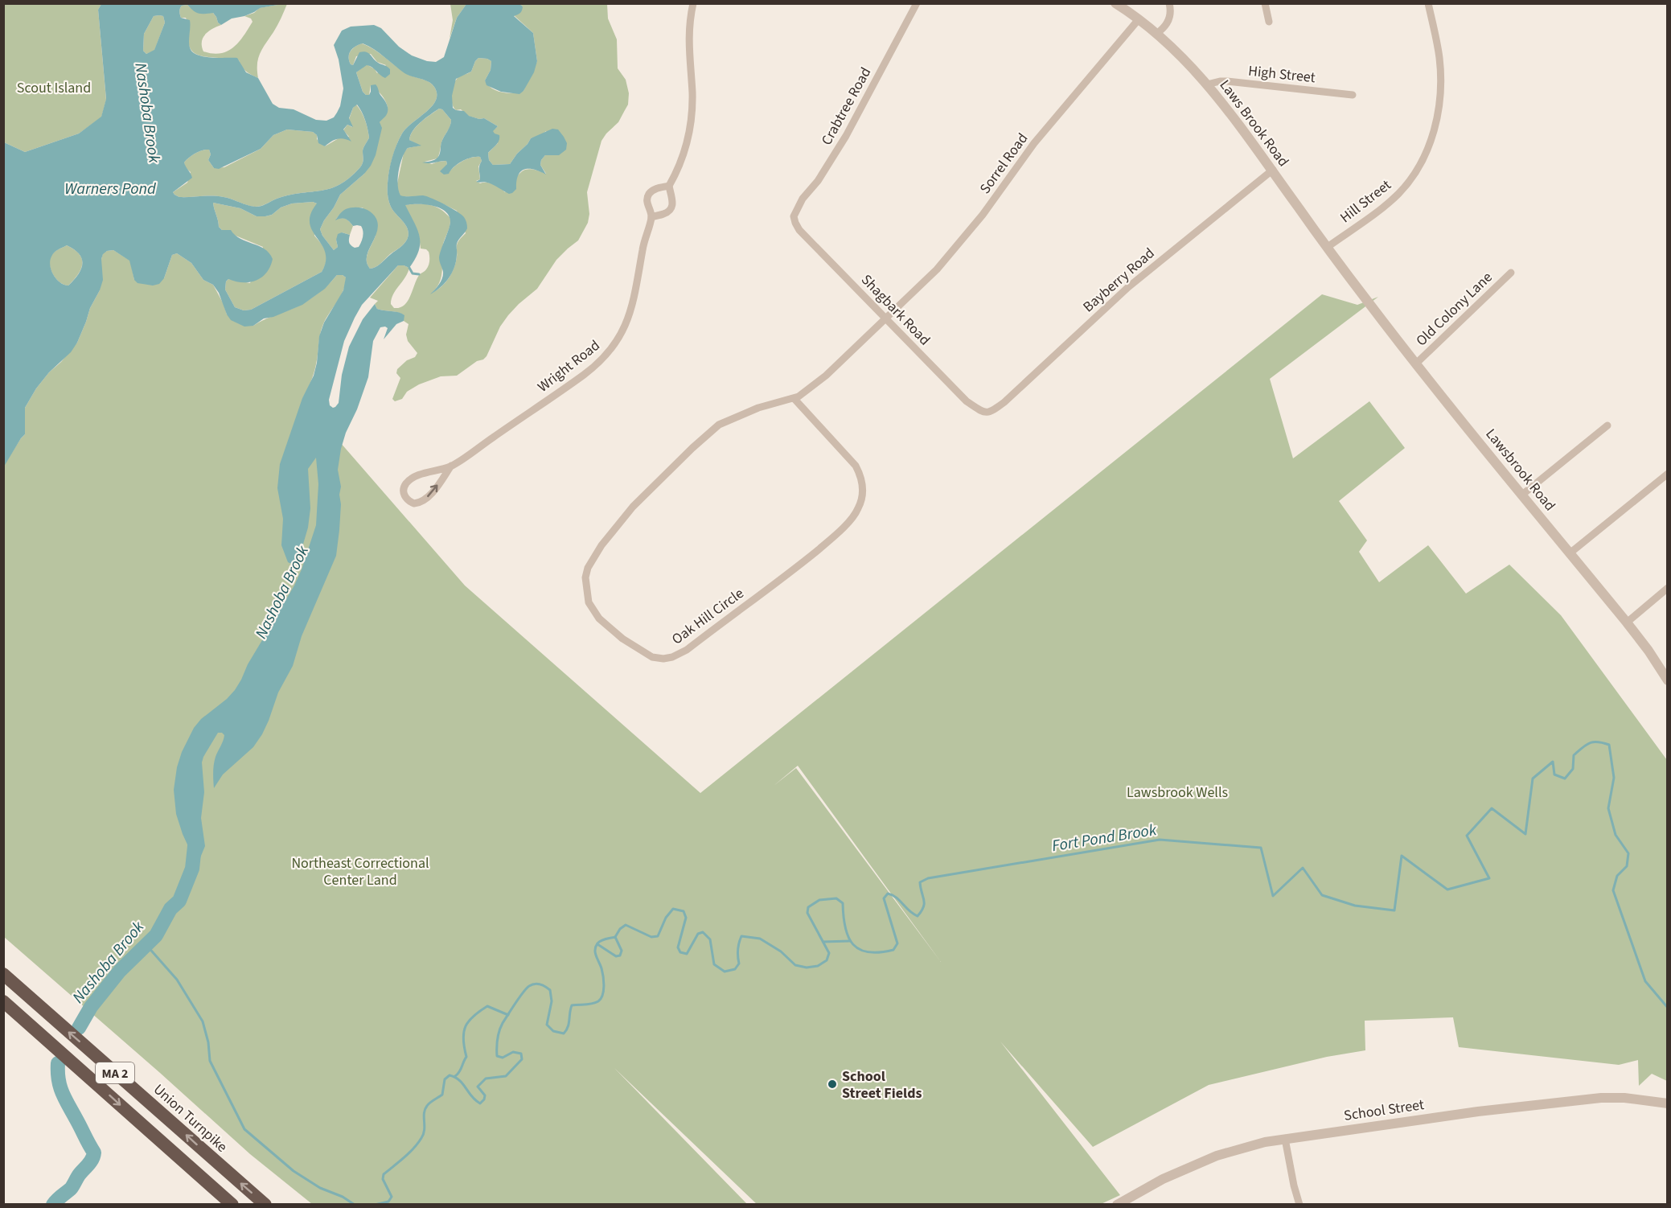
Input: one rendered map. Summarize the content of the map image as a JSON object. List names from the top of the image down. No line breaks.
{"streets":{"highway":["MA 2","Union Turnpike"],"street":["High Street","Crabtree Road","Laws Brook Road","Sorrel Road","Hill Street","Bayberry Road","Old Colony Lane","Shagbark Road","Wright Road","Lawsbrook Road","Oak Hill Circle","School Street"]},"crossings":[["High Street","Laws Brook Road"],["Crabtree Road","Shagbark Road"],["Laws Brook Road","Sorrel Road"],["Laws Brook Road","Hill Street"],["Laws Brook Road","Bayberry Road"],["Laws Brook Road","Lawsbrook Road"],["Sorrel Road","Shagbark Road"],["Sorrel Road","Oak Hill Circle"],["Bayberry Road","Shagbark Road"],["Old Colony Lane","Lawsbrook Road"],["Shagbark Road","Oak Hill Circle"]],"water":["Nashoba Brook","Warners Pond","Fort Pond Brook"],"parks":["Scout Island","Lawsbrook Wells","Northeast Correctional Center Land"],"places":["School Street Fields"]}
